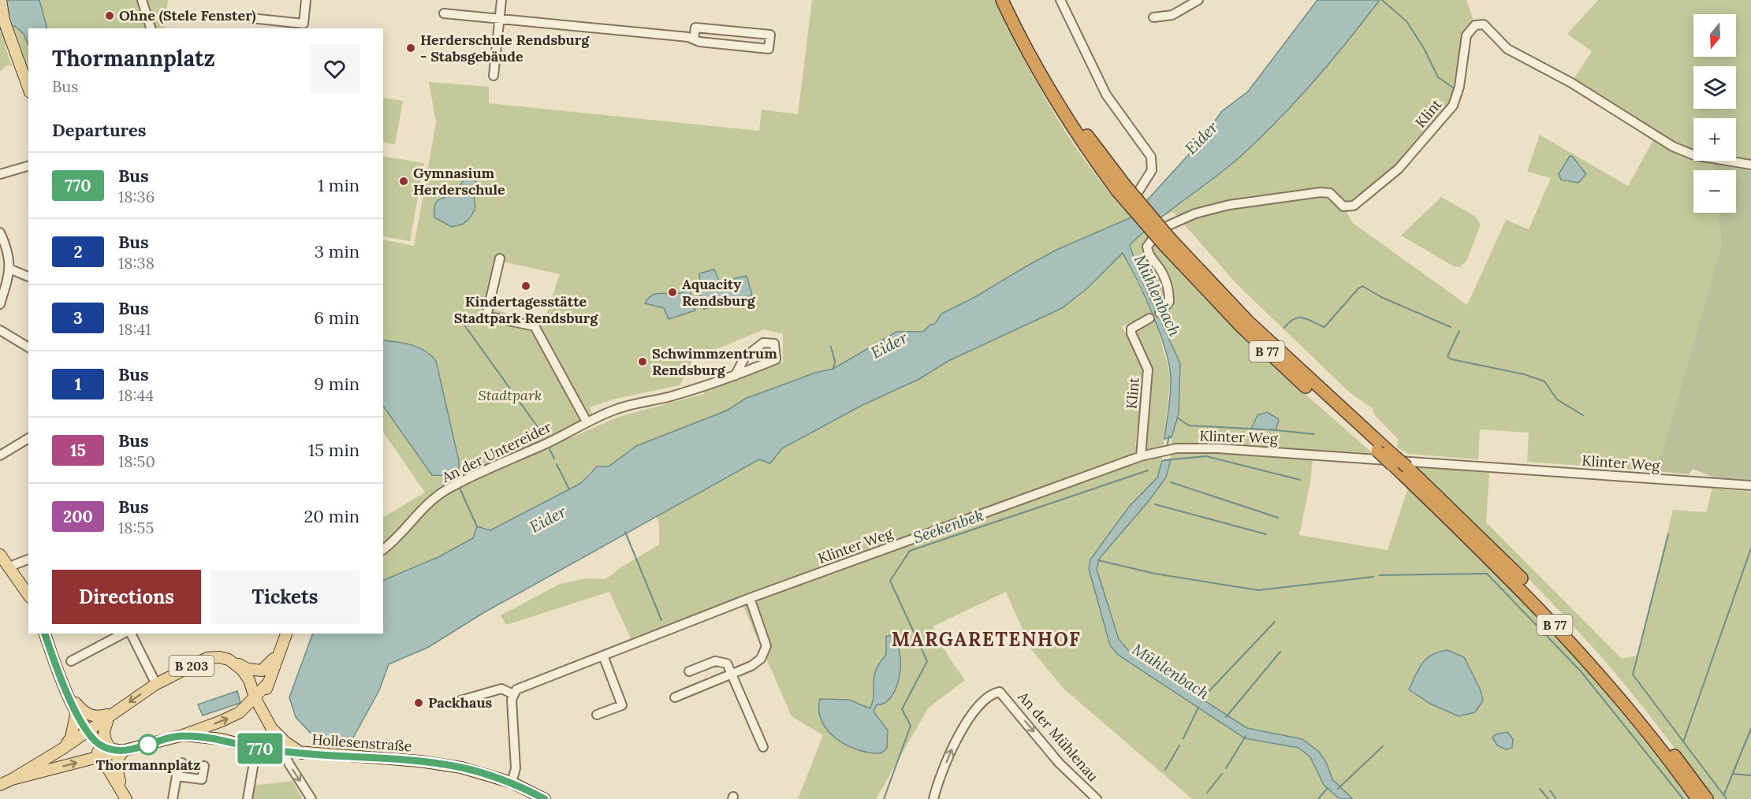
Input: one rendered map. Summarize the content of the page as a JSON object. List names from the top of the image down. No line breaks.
{"streets":{"highway":["B 77"],"main road":["B 203","Hollesenstraße"],"street":["Klint","Klinter Weg","An der Untereider","An der Mühlenau"]},"crossings":[["Klint","Klinter Weg"],["B 203","Hollesenstraße"]],"districts":["MARGARETENHOF"],"water":["Eider","Mühlenbach","Seekenbek"],"parks":["Stadtpark"],"places":["Ohne (Stele Fenster)","Herderschule Rendsburg - Stabsgebäude","Gymnasium Herderschule","Kindertagesstätte Stadtpark Rendsburg","Aquacity Rendsburg","Schwimmzentrum Rendsburg","Packhaus","Thormannplatz"],"lines":["bus line 770"],"north":"bottom","page":{"on_map":"770","map_buttons":["+","−"],"heading":[["Thormannplatz","Bus"],"Departures"],"list":[{"mark":"770","name":"Bus","note":"18:36","value":"1 min"},{"mark":"2","name":"Bus","note":"18:38","value":"3 min"},{"mark":"3","name":"Bus","note":"18:41","value":"6 min"},{"mark":"1","name":"Bus","note":"18:44","value":"9 min"},{"mark":"15","name":"Bus","note":"18:50","value":"15 min"},{"mark":"200","name":"Bus","note":"18:55","value":"20 min"}],"buttons":["Directions","Tickets"]}}
